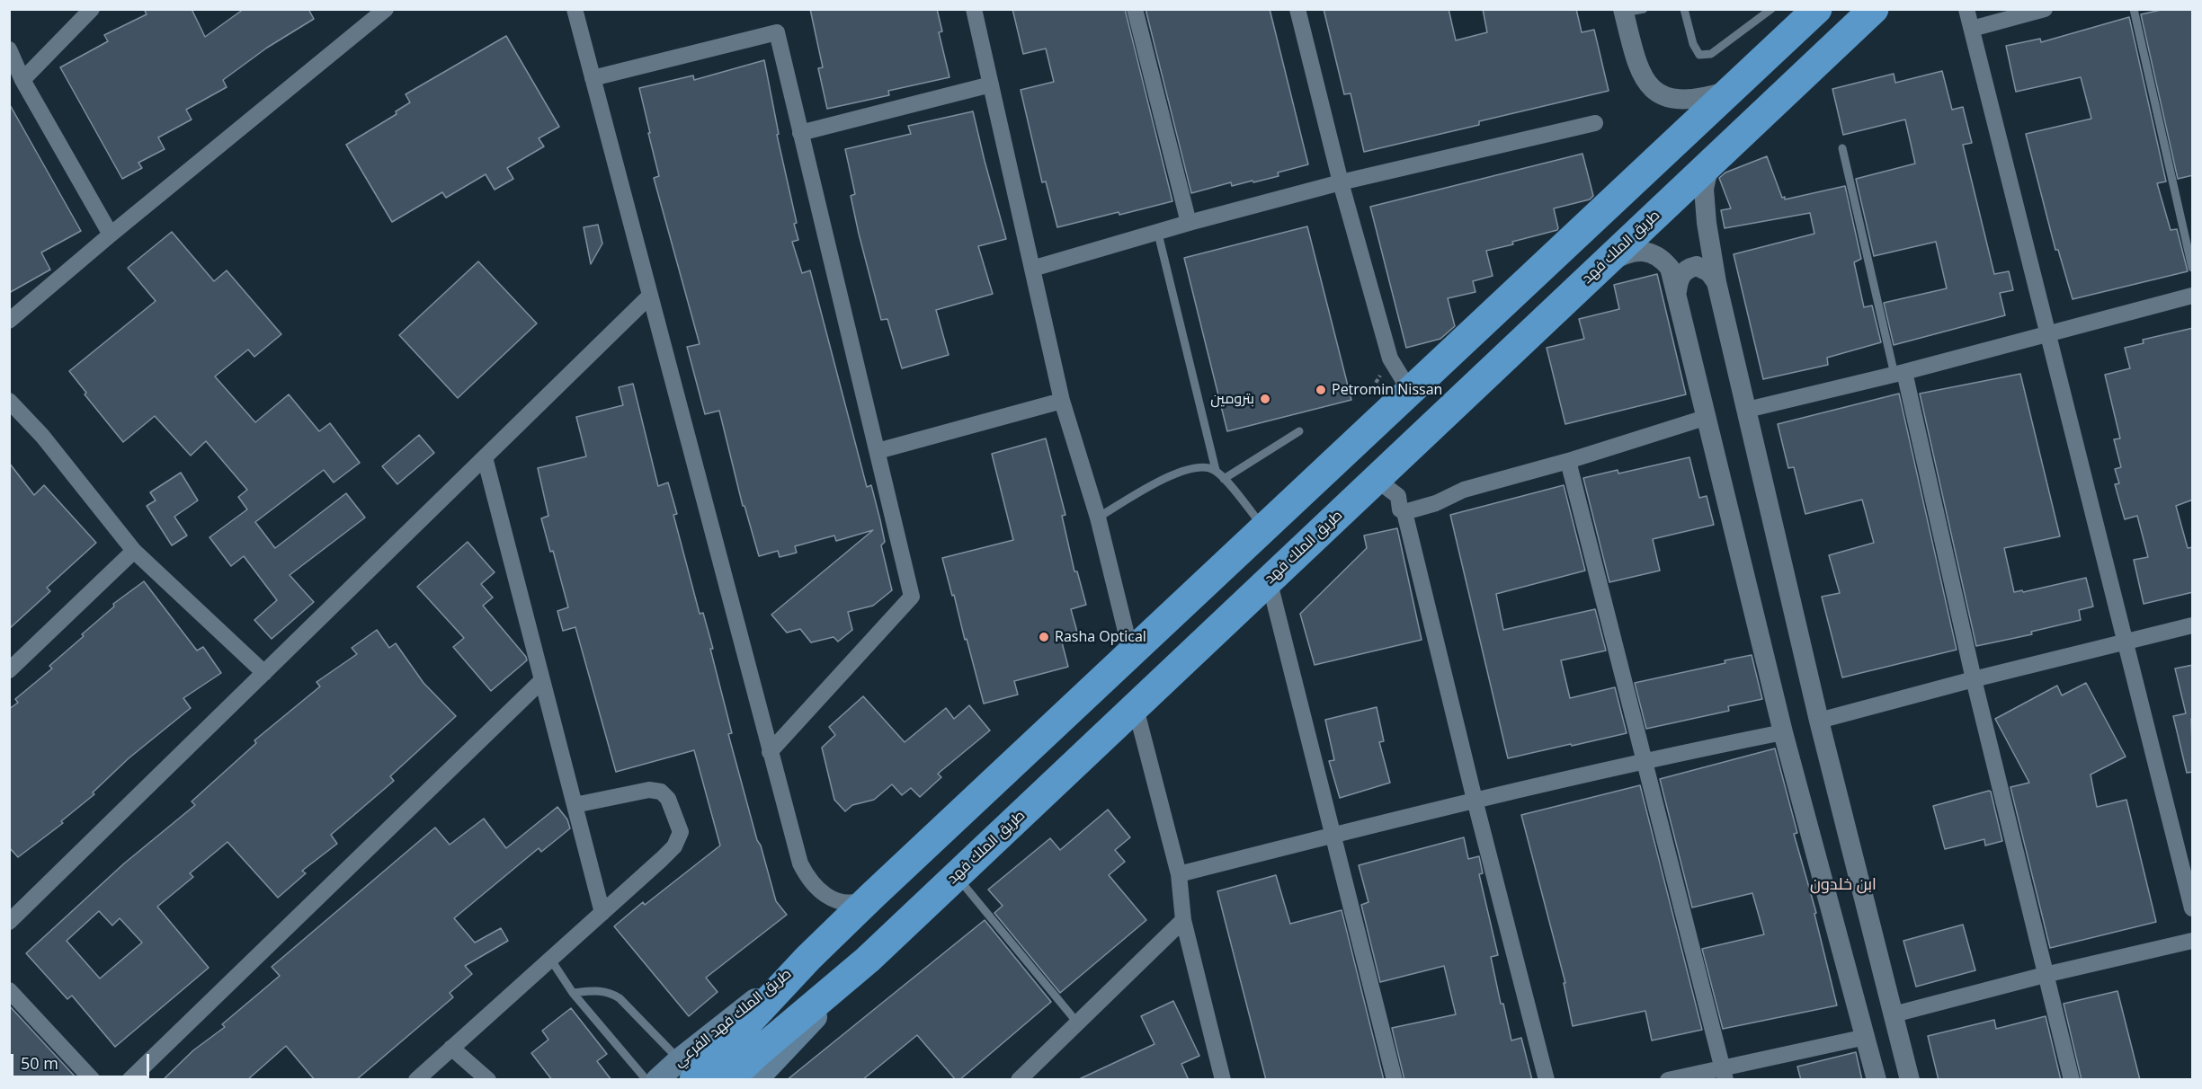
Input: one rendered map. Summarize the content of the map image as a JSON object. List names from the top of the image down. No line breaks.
{"streets":{"highway":["طريق الملك فهد"],"main road":["طريق الملك فهد الفرعي"]},"districts":["ابن خلدون"],"places":["Petromin Nissan","بترومين","Rasha Optical"],"scale_bar":"50 m"}
